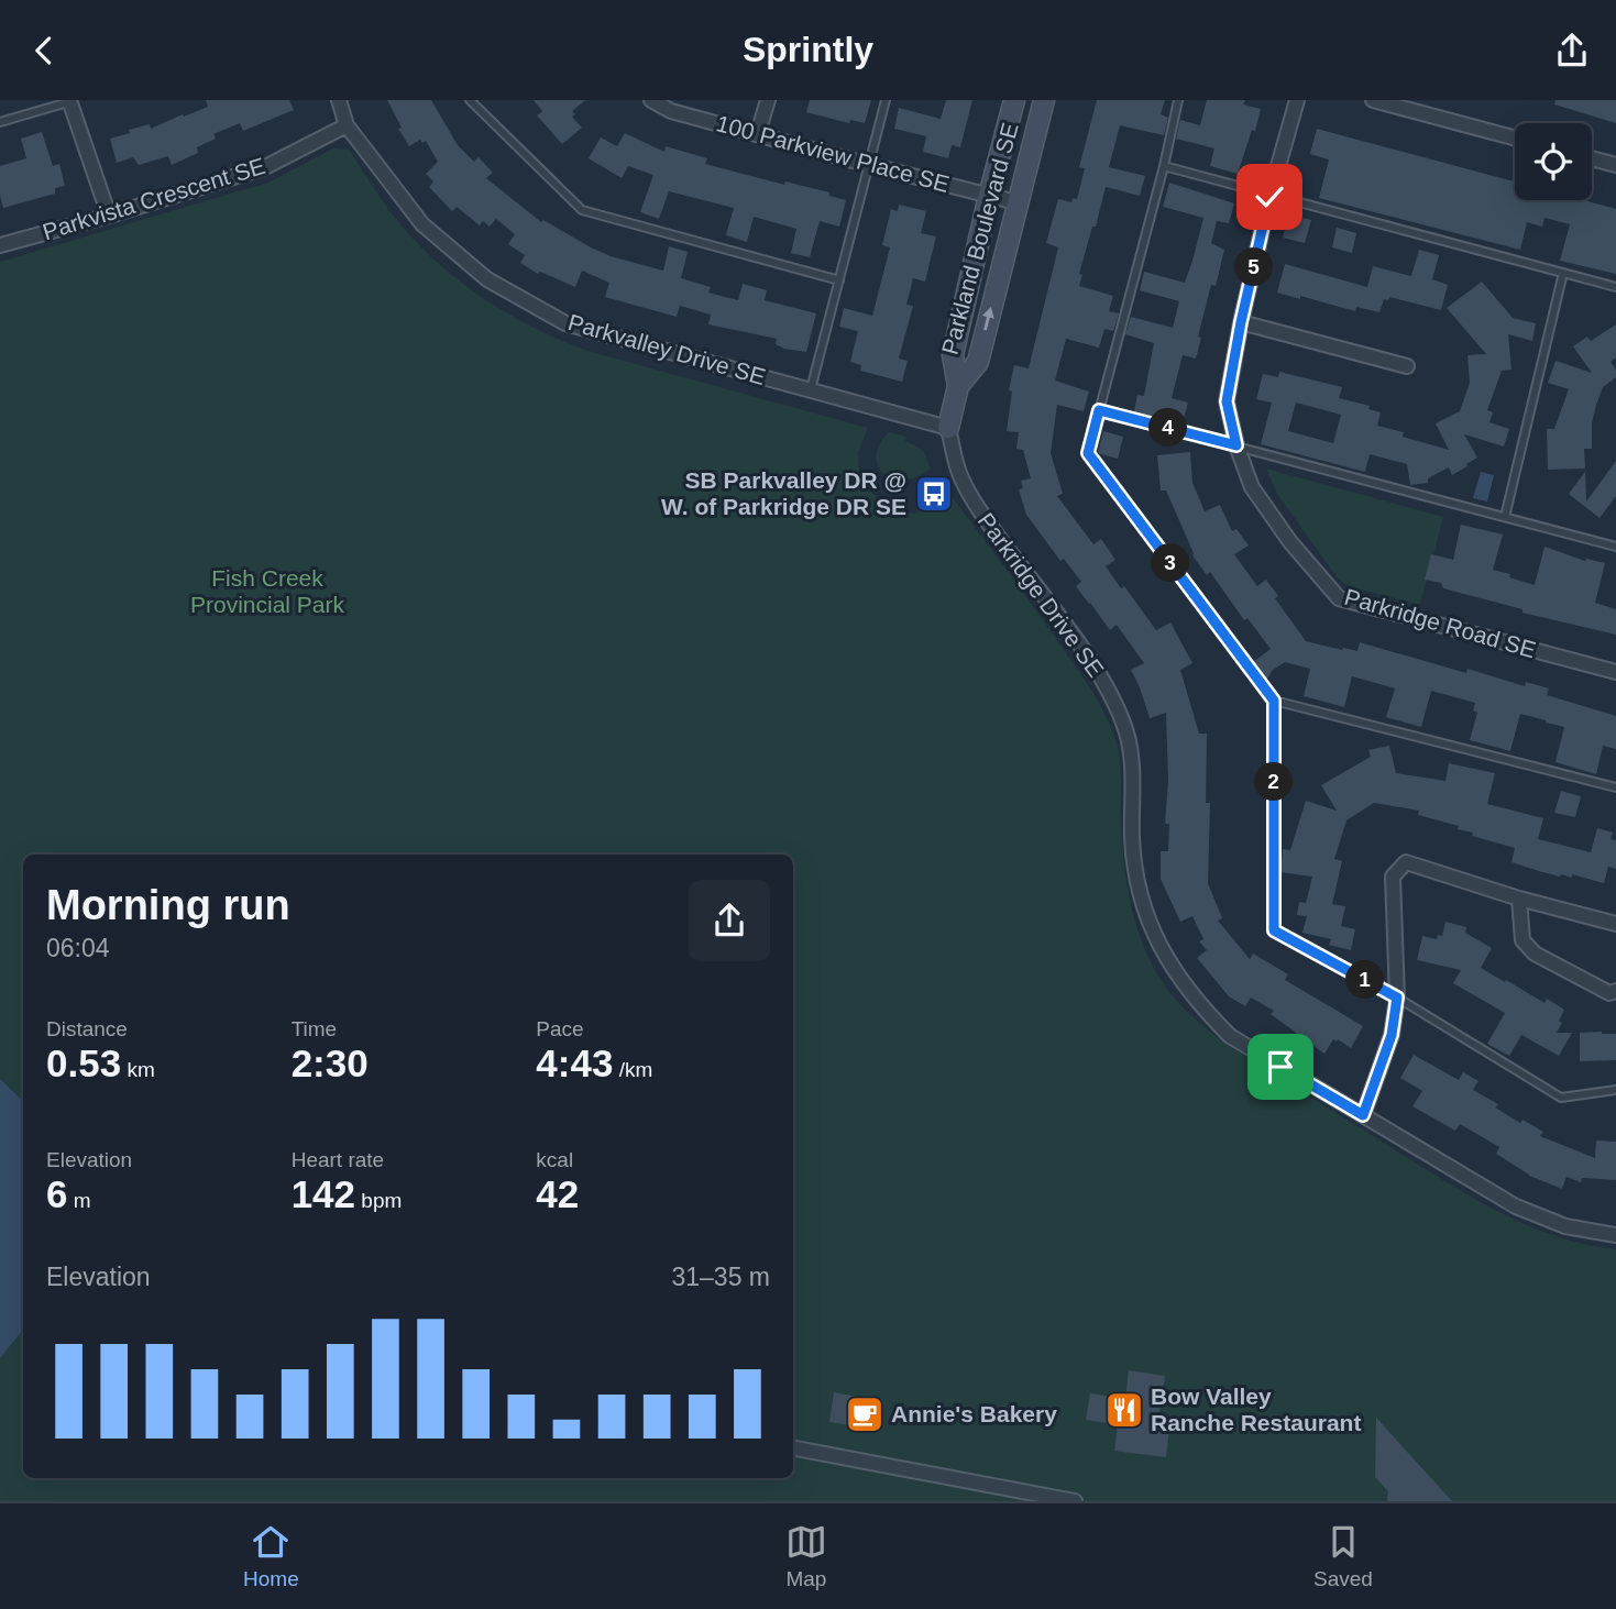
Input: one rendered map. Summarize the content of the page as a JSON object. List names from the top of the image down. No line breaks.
{"streets":{"street":["100 Parkview Place SE","Parkvista Crescent SE","Parkland Boulevard SE","Parkvalley Drive SE","Parkridge Drive SE","Parkridge Road SE"]},"crossings":[["100 Parkview Place SE","Parkland Boulevard SE"],["Parkvista Crescent SE","Parkvalley Drive SE"],["Parkland Boulevard SE","Parkvalley Drive SE"],["Parkland Boulevard SE","Parkridge Drive SE"],["Parkvalley Drive SE","Parkridge Drive SE"]],"parks":["Fish Creek Provincial Park"],"places":{"bus stop":["SB Parkvalley DR @ W. of Parkridge DR SE"],"restaurant":["Bow Valley Ranche Restaurant"],"cafe":["Annie's Bakery"]},"page":{"header":"Sprintly","pins":["5","4","3","2","1"],"heading":["Morning run","06:04"],"stats":[["Distance","0.53 km"],["Time","2:30"],["Pace","4:43 /km"],["Elevation","6 m"],["Heart rate","142 bpm"],["kcal","42"]],"chart":["Elevation","31–35 m"],"tabs":["Home","Map","Saved"]}}
